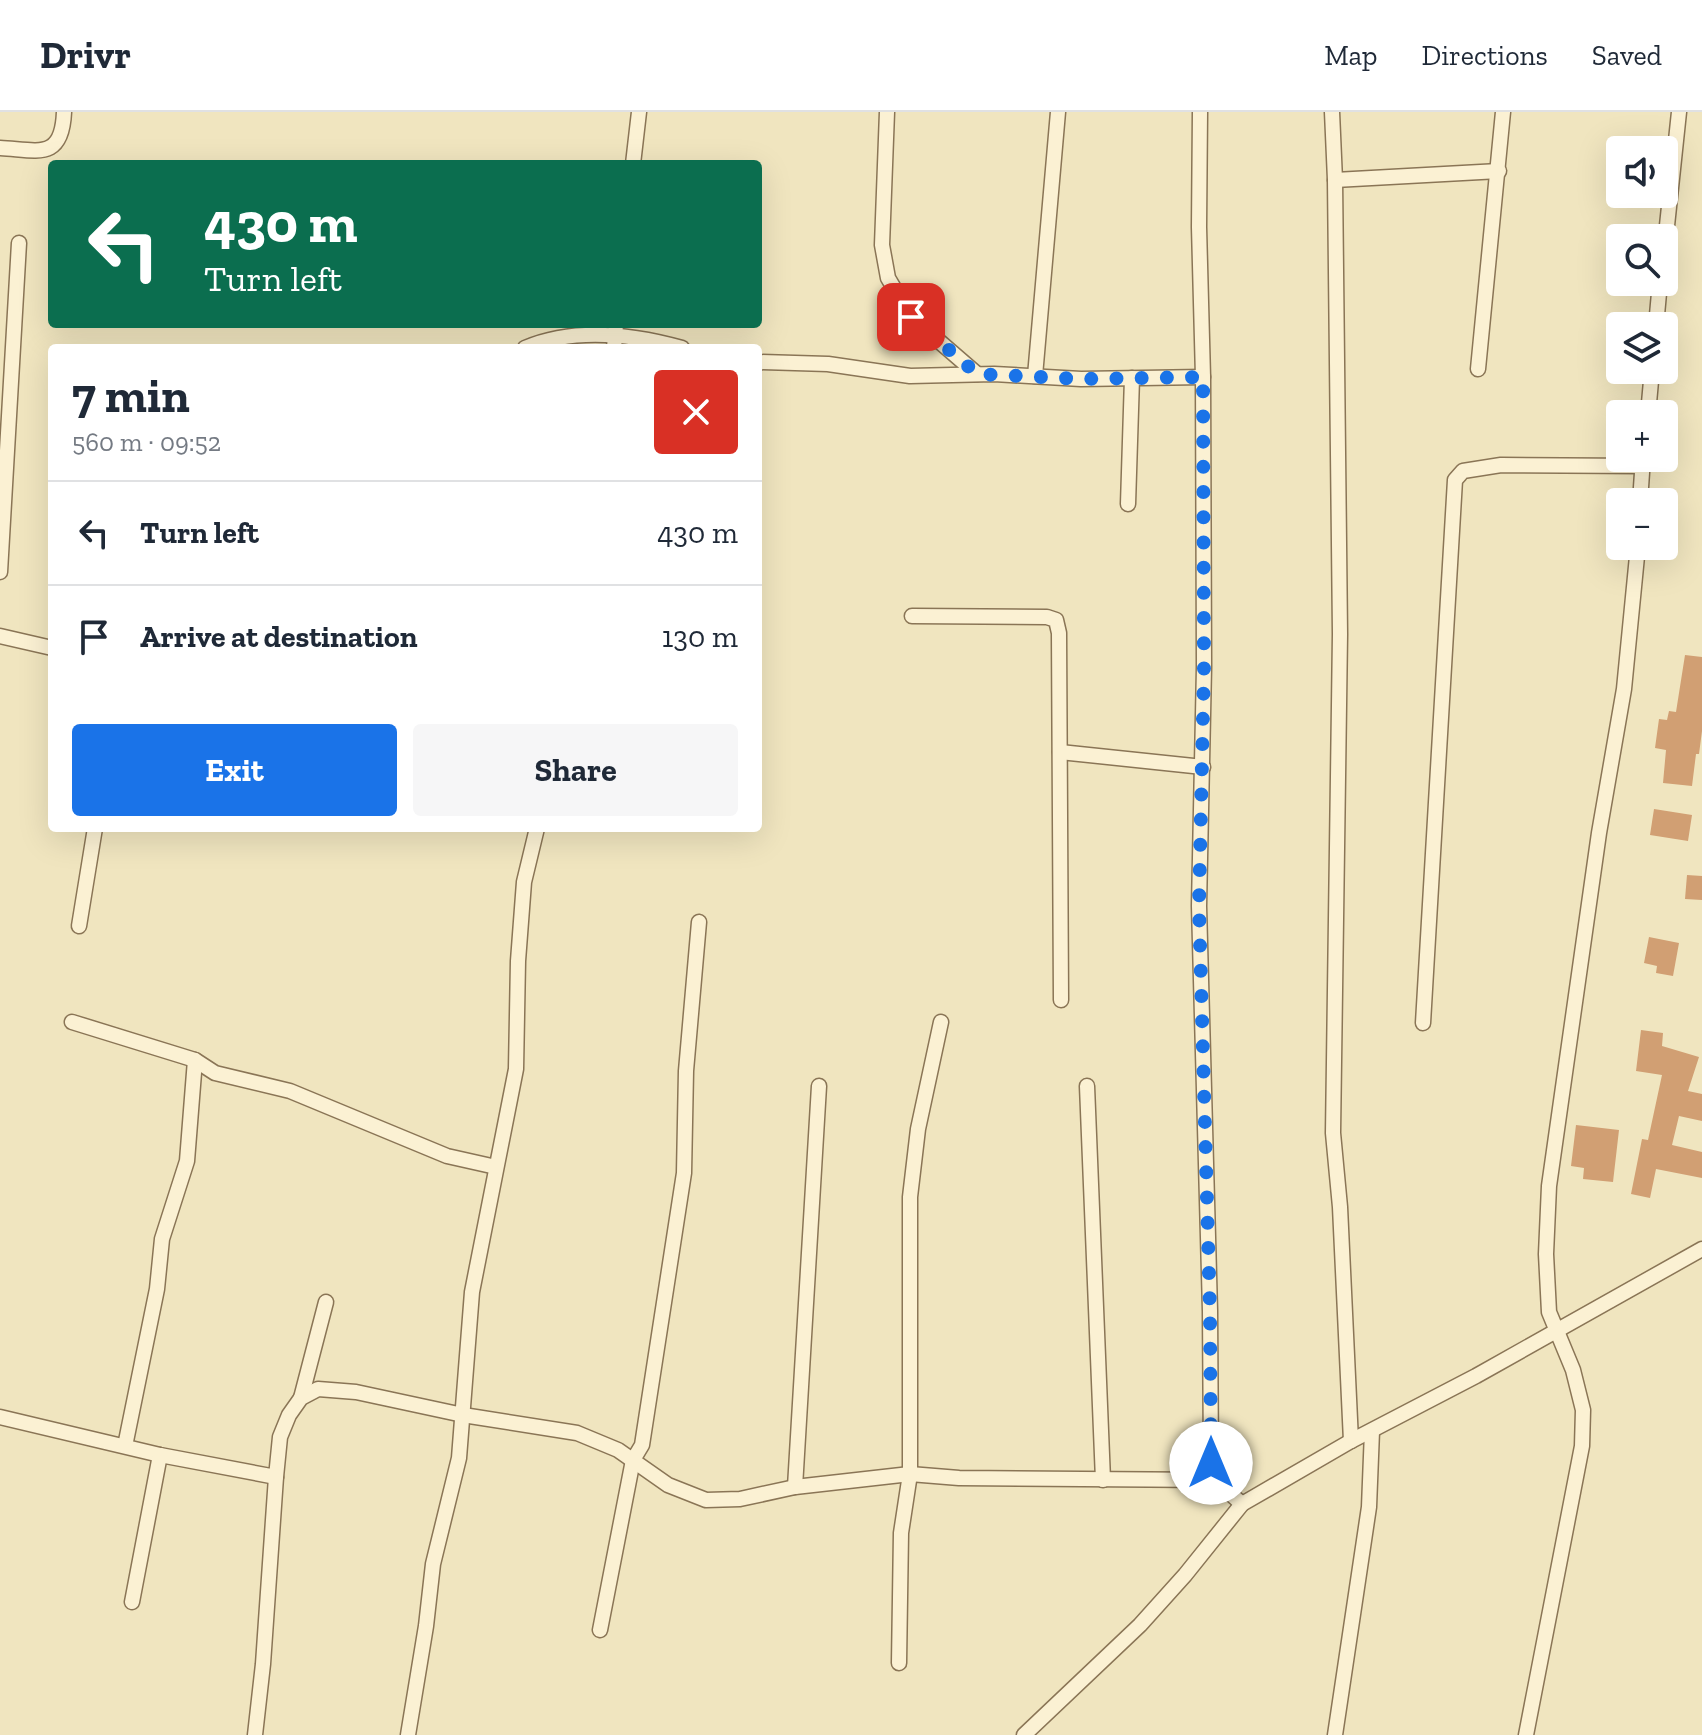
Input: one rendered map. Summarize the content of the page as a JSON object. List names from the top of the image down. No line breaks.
{"page":{"header":"Drivr","nav":["Map","Directions","Saved"],"map_buttons":["+","−"],"turn":["430 m","Turn left"],"heading":["7 min","560 m · 09:52"],"list":[{"name":"Turn left","value":"430 m"},{"name":"Arrive at destination","value":"130 m"}],"buttons":["Exit","Share"]}}
